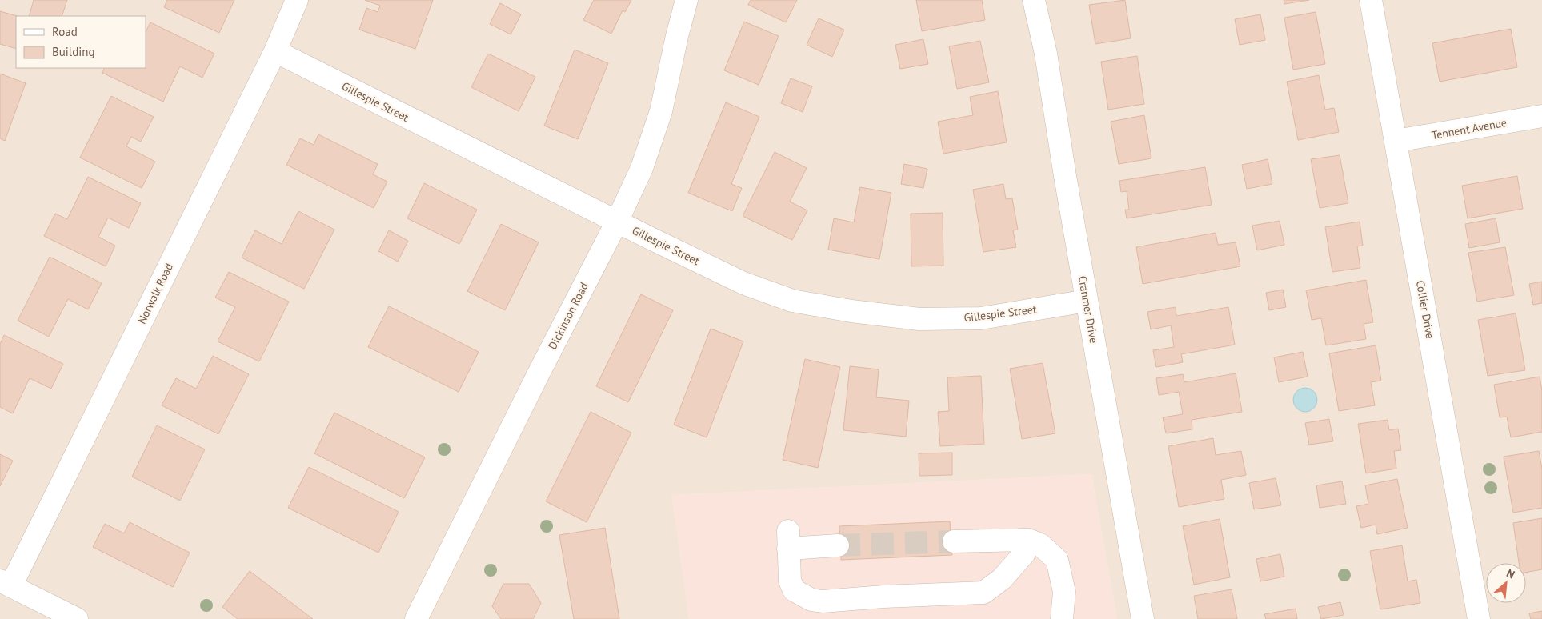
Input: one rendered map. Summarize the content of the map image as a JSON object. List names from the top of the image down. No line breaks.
{"streets":{"street":["Gillespie Street","Tennent Avenue","Norwalk Road","Cranmer Drive","Collier Drive","Dickinson Road"]},"crossings":[["Gillespie Street","Norwalk Road"],["Gillespie Street","Cranmer Drive"],["Gillespie Street","Dickinson Road"],["Tennent Avenue","Collier Drive"]],"legend":["Road","Building"],"north":"top right"}
